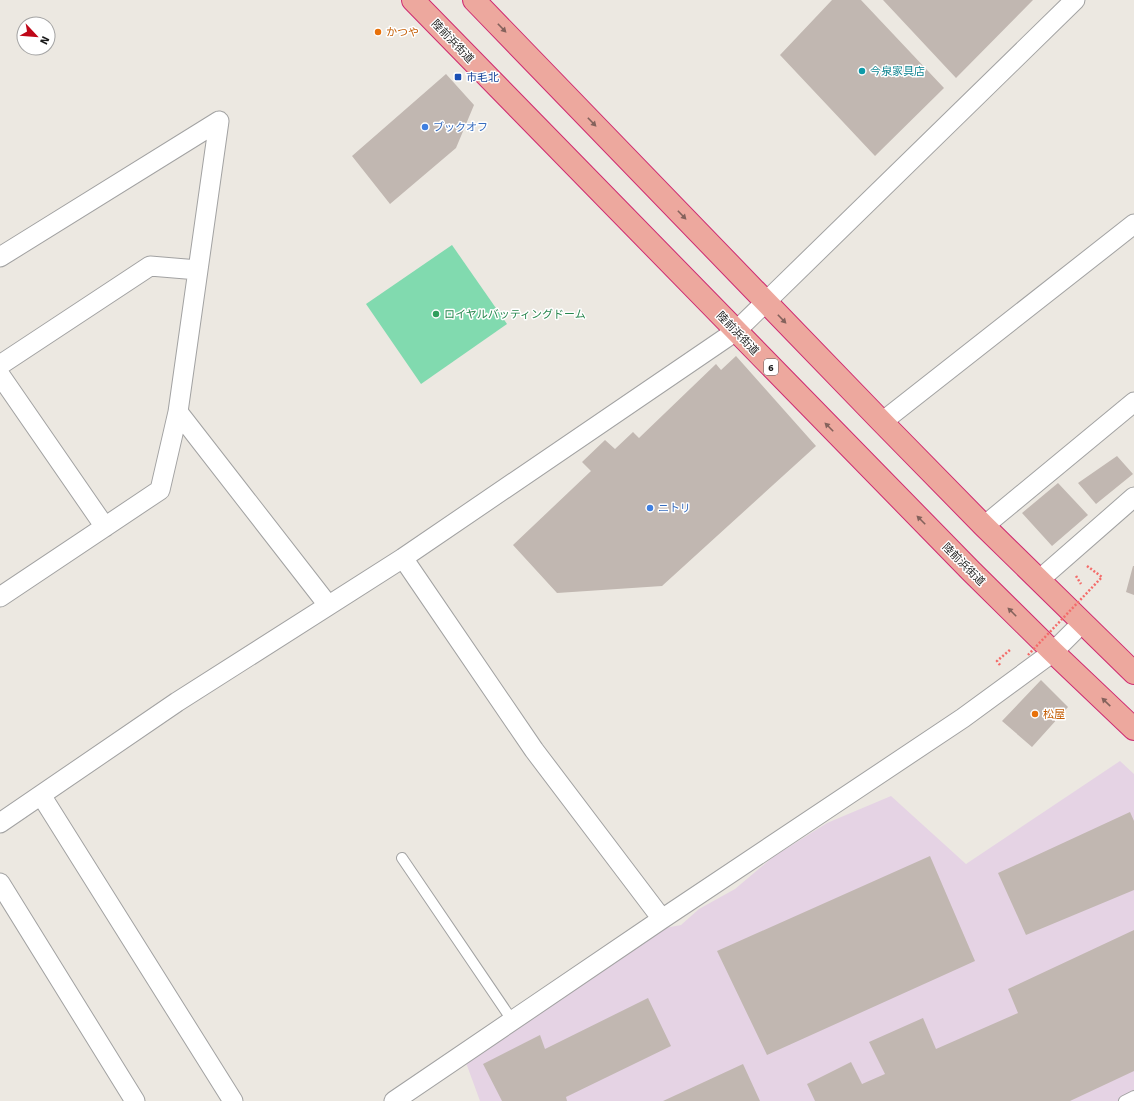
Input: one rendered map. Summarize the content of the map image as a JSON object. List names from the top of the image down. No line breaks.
{"streets":{"highway":["陸前浜街道","6"]},"places":{"other":["かつや","今泉家具店","ブックオフ","ロイヤルバッティングドーム","ニトリ","松屋"],"transit":["市毛北"]},"north":"bottom right"}
